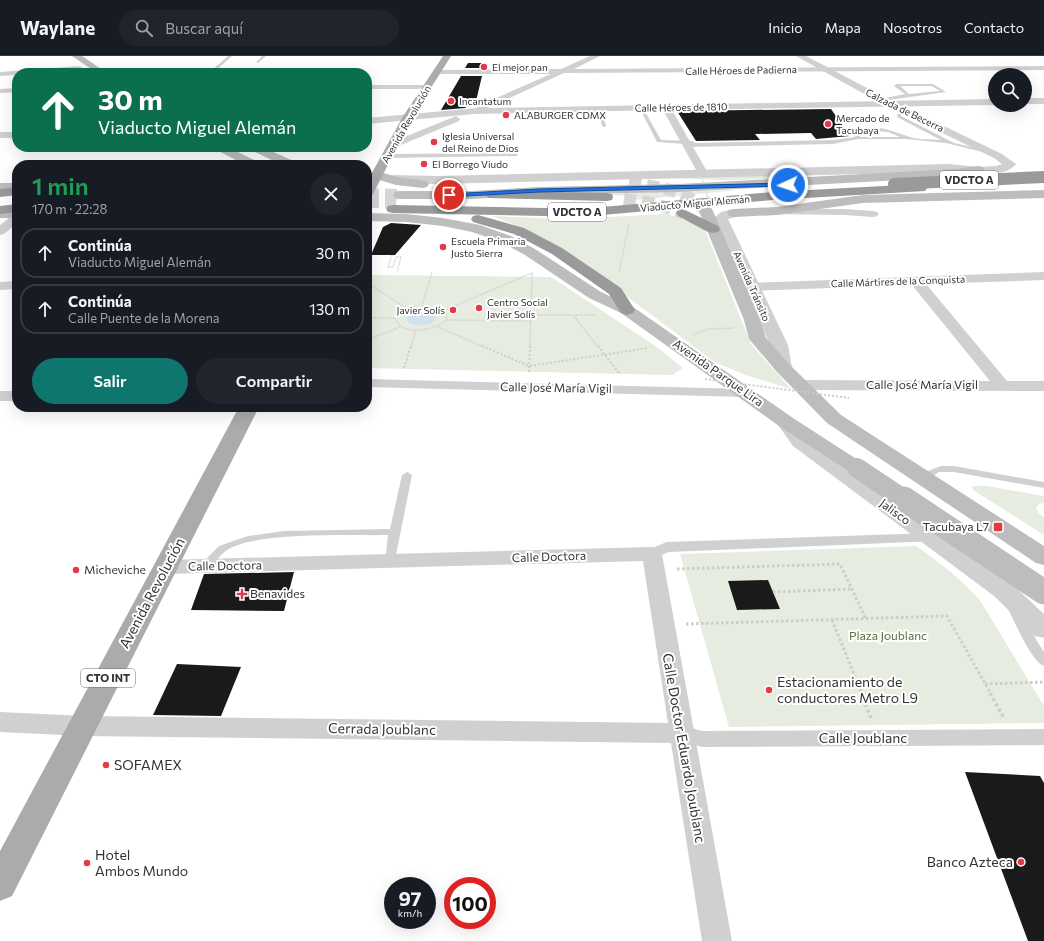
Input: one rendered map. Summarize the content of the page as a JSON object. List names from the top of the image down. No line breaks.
{"streets":{"highway":["VDCTO A","Viaducto Miguel Alemán"],"main road":["Avenida Revolución","Avenida Parque Lira","CTO INT"],"street":["Calle Héroes de Padierna","Calle Héroes de 1810","Calzada de Becerra","Calle Mártires de la Conquista","Avenida Tránsito","Calle José María Vigil","Jalisco","Calle Doctora","Cerrada Joublanc","Calle Joublanc","Calle Doctor Eduardo Joublanc"]},"crossings":[["Calle Héroes de Padierna","Calzada de Becerra"],["Calle Héroes de Padierna","Avenida Revolución"],["Calle Héroes de 1810","Calzada de Becerra"],["Calle Héroes de 1810","Avenida Revolución"],["Calzada de Becerra","Viaducto Miguel Alemán"],["Avenida Revolución","Calle Doctora"],["Avenida Revolución","Cerrada Joublanc"],["Viaducto Miguel Alemán","Avenida Tránsito"],["Calle Mártires de la Conquista","Avenida Tránsito"],["Avenida Parque Lira","Calle José María Vigil"],["Avenida Parque Lira","Jalisco"],["Jalisco","Calle Doctora"],["Calle Doctora","Calle Doctor Eduardo Joublanc"],["Cerrada Joublanc","Calle Joublanc"],["Cerrada Joublanc","Calle Doctor Eduardo Joublanc"],["Calle Joublanc","Calle Doctor Eduardo Joublanc"]],"parks":["Plaza Joublanc"],"places":{"other":["El mejor pan","Incantatum","ALABURGER CDMX","Mercado de Tacubaya","Iglesia Universal del Reino de Dios","El Borrego Viudo","Escuela Primaria Justo Sierra","Centro Social Javier Solís","Javier Solís","Micheviche","Estacionamiento de conductores Metro L9","SOFAMEX","Banco Azteca","Hotel Ambos Mundo"],"transit":["Tacubaya L7"],"health":["Benavides"]},"page":{"header":"Waylane","search":"Buscar aquí","nav":["Inicio","Mapa","Nosotros","Contacto"],"turn":["30 m","Viaducto Miguel Alemán"],"heading":["1 min","170 m · 22:28"],"list":[{"name":"Continúa","note":"Viaducto Miguel Alemán","value":"30 m"},{"name":"Continúa","note":"Calle Puente de la Morena","value":"130 m"}],"buttons":["Salir","Compartir"],"speed":"97 km/h","limit":"100"}}
